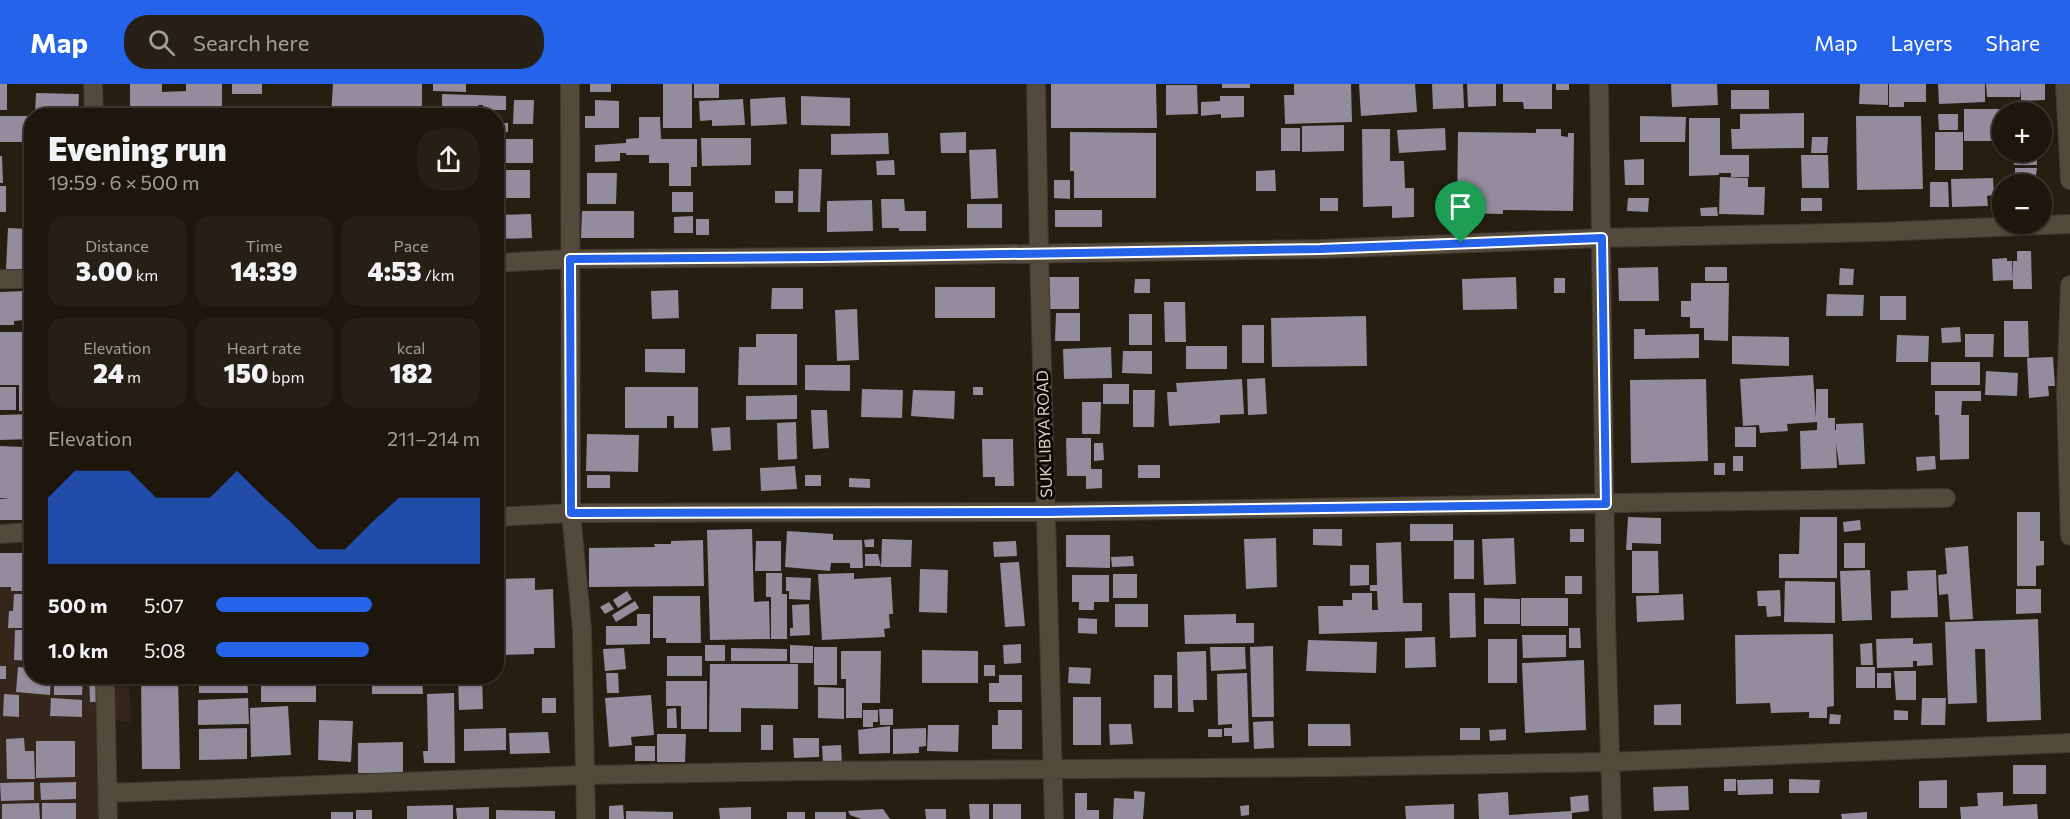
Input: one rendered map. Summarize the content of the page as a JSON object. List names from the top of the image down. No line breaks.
{"streets":{"street":["SUK LIBYA ROAD"]},"page":{"header":"Map","search":"Search here","nav":["Map","Layers","Share"],"map_buttons":["+","−"],"heading":["Evening run","19:59 · 6 × 500 m"],"stats":[["Distance","3.00 km"],["Time","14:39"],["Pace","4:53 /km"],["Elevation","24 m"],["Heart rate","150 bpm"],["kcal","182"]],"chart":["Elevation","211–214 m"],"list":[{"name":"500 m","note":"5:07"},{"name":"1.0 km","note":"5:08"}]}}
